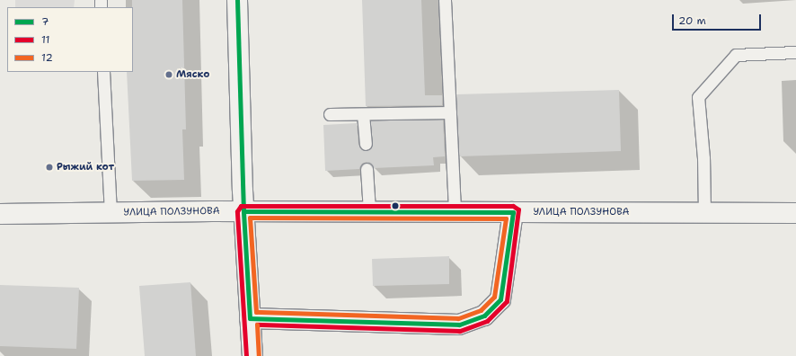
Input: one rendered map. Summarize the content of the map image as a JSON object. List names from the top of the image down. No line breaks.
{"streets":{"street":["УЛИЦА ПОЛЗУНОВА"]},"places":["Мяско","Рыжий кот"],"lines":["transit line 7","transit line 11","transit line 12"],"legend":["7","11","12"],"scale_bar":"20 m"}
